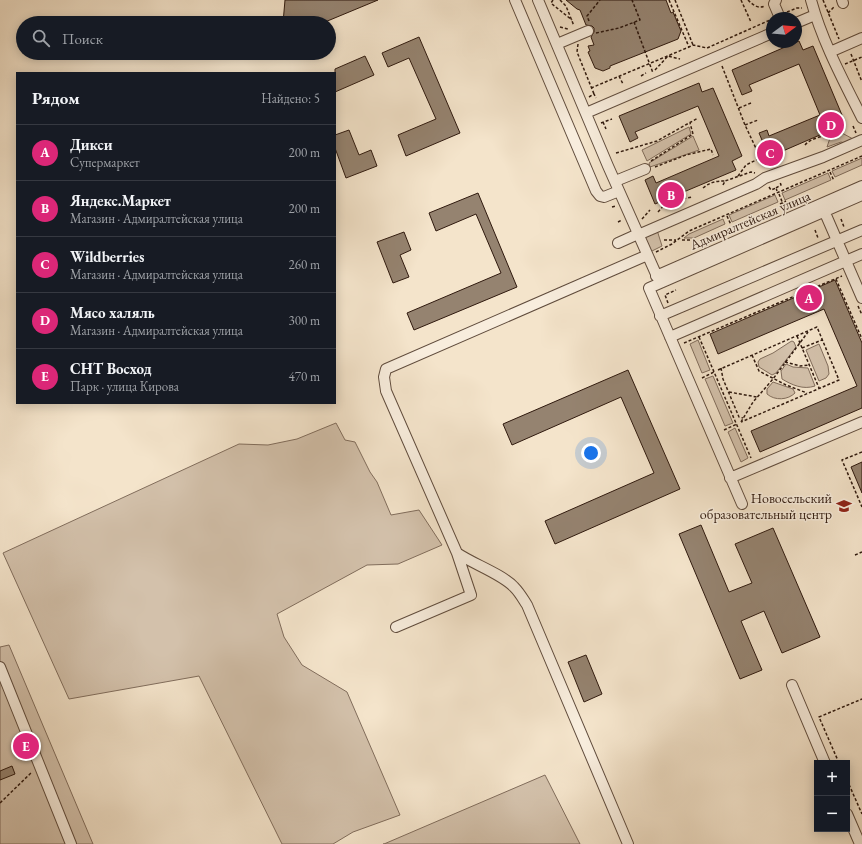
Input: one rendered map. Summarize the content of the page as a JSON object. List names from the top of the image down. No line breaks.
{"streets":{"street":["Адмиралтейская улица"]},"places":{"school or university":["Новосельский образовательный центр"]},"north":"right","page":{"search":"Поиск","heading":["Рядом","Найдено: 5"],"pins":["D","C","B","A","E"],"list":[{"mark":"A","name":"Дикси","note":"Супермаркет","value":"200 m"},{"mark":"B","name":"Яндекс.Маркет","note":"Магазин · Адмиралтейская улица","value":"200 m"},{"mark":"C","name":"Wildberries","note":"Магазин · Адмиралтейская улица","value":"260 m"},{"mark":"D","name":"Мясо халяль","note":"Магазин · Адмиралтейская улица","value":"300 m"},{"mark":"E","name":"СНТ Восход","note":"Парк · улица Кирова","value":"470 m"}],"map_buttons":["+","−"]}}
